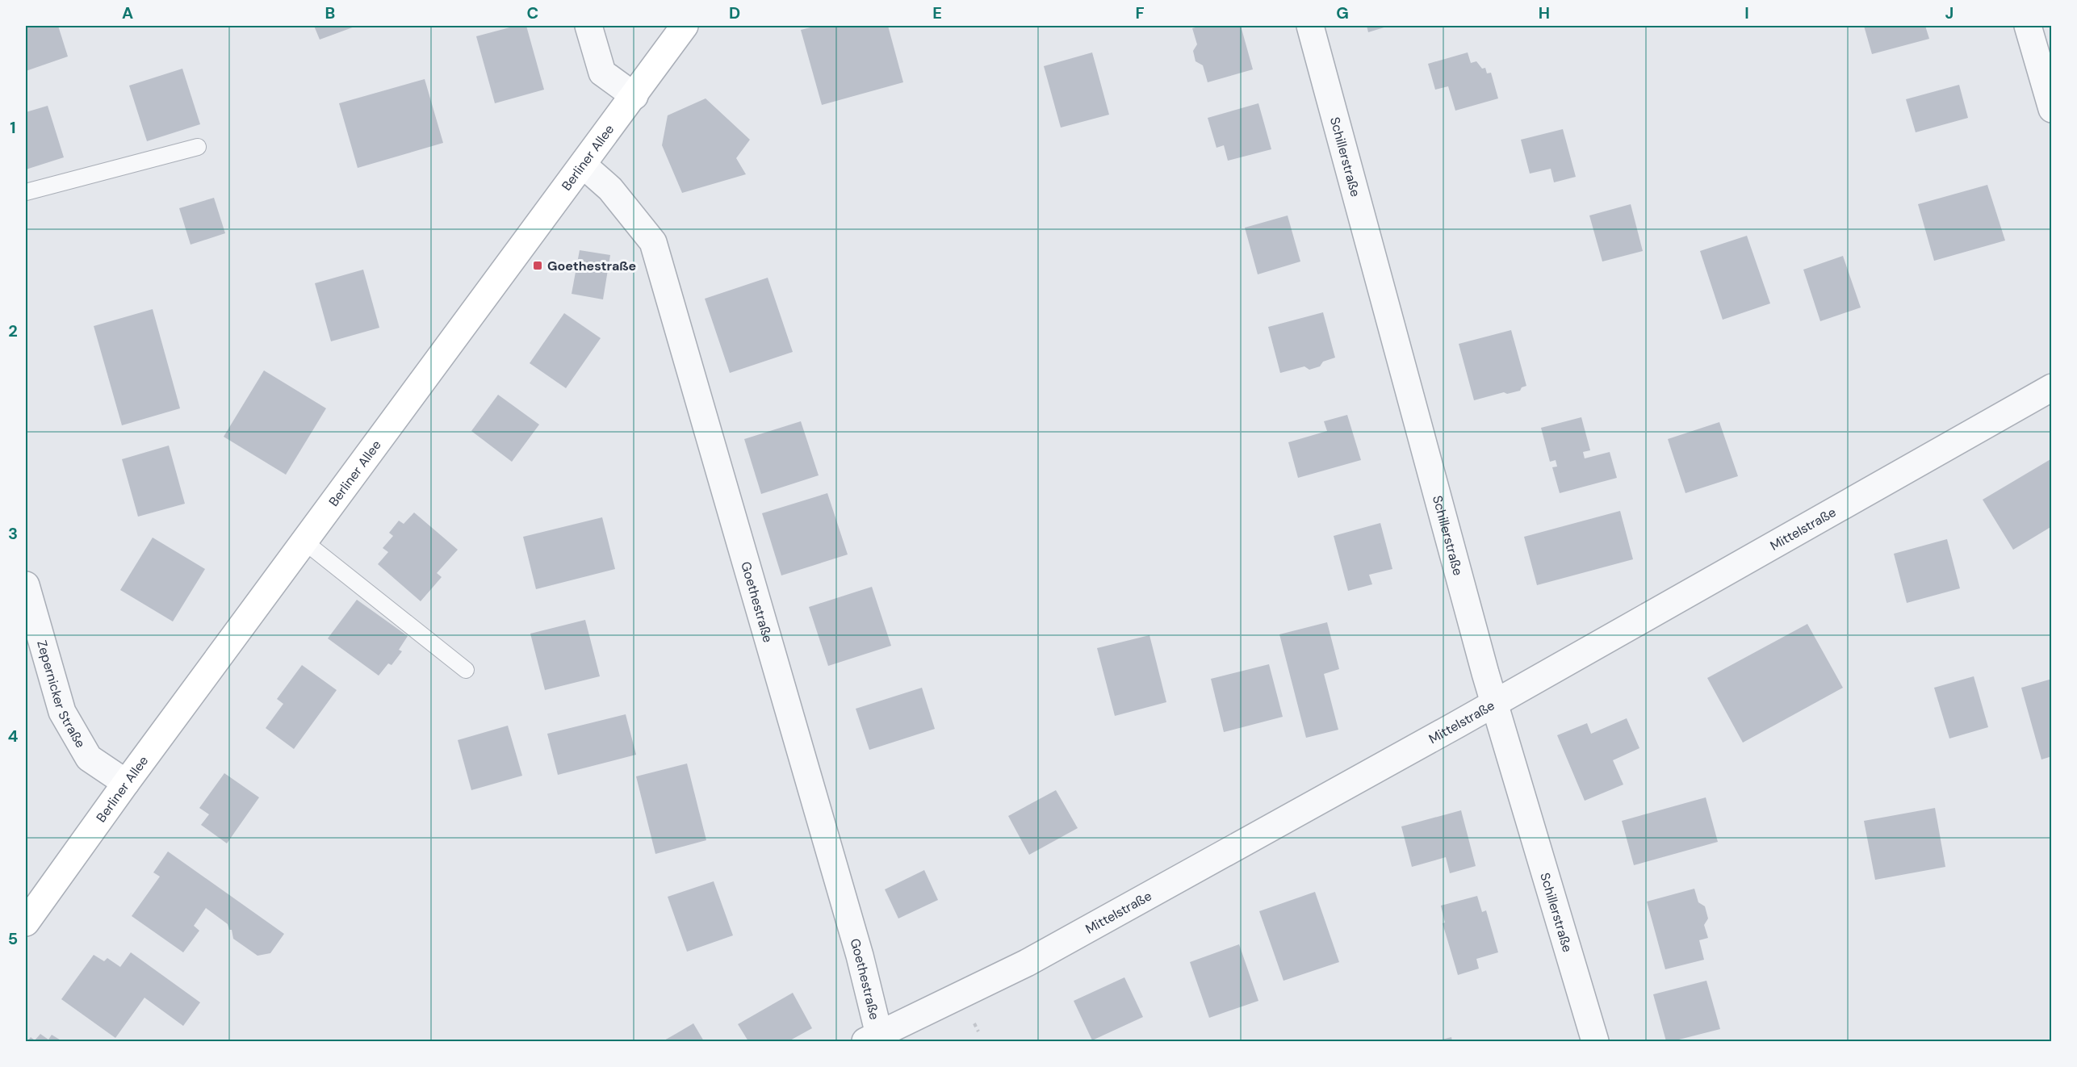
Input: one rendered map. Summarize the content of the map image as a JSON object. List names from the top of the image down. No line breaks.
{"streets":{"street":["Schillerstraße","Berliner Allee","Mittelstraße","Goethestraße","Zepernicker Straße"]},"crossings":[["Schillerstraße","Mittelstraße"],["Berliner Allee","Goethestraße"],["Berliner Allee","Zepernicker Straße"],["Mittelstraße","Goethestraße"]],"places":{"transit":["Goethestraße"]},"grid":{"columns":["A","B","C","D","E","F","G","H","I","J"],"rows":["1","2","3","4","5"]}}
